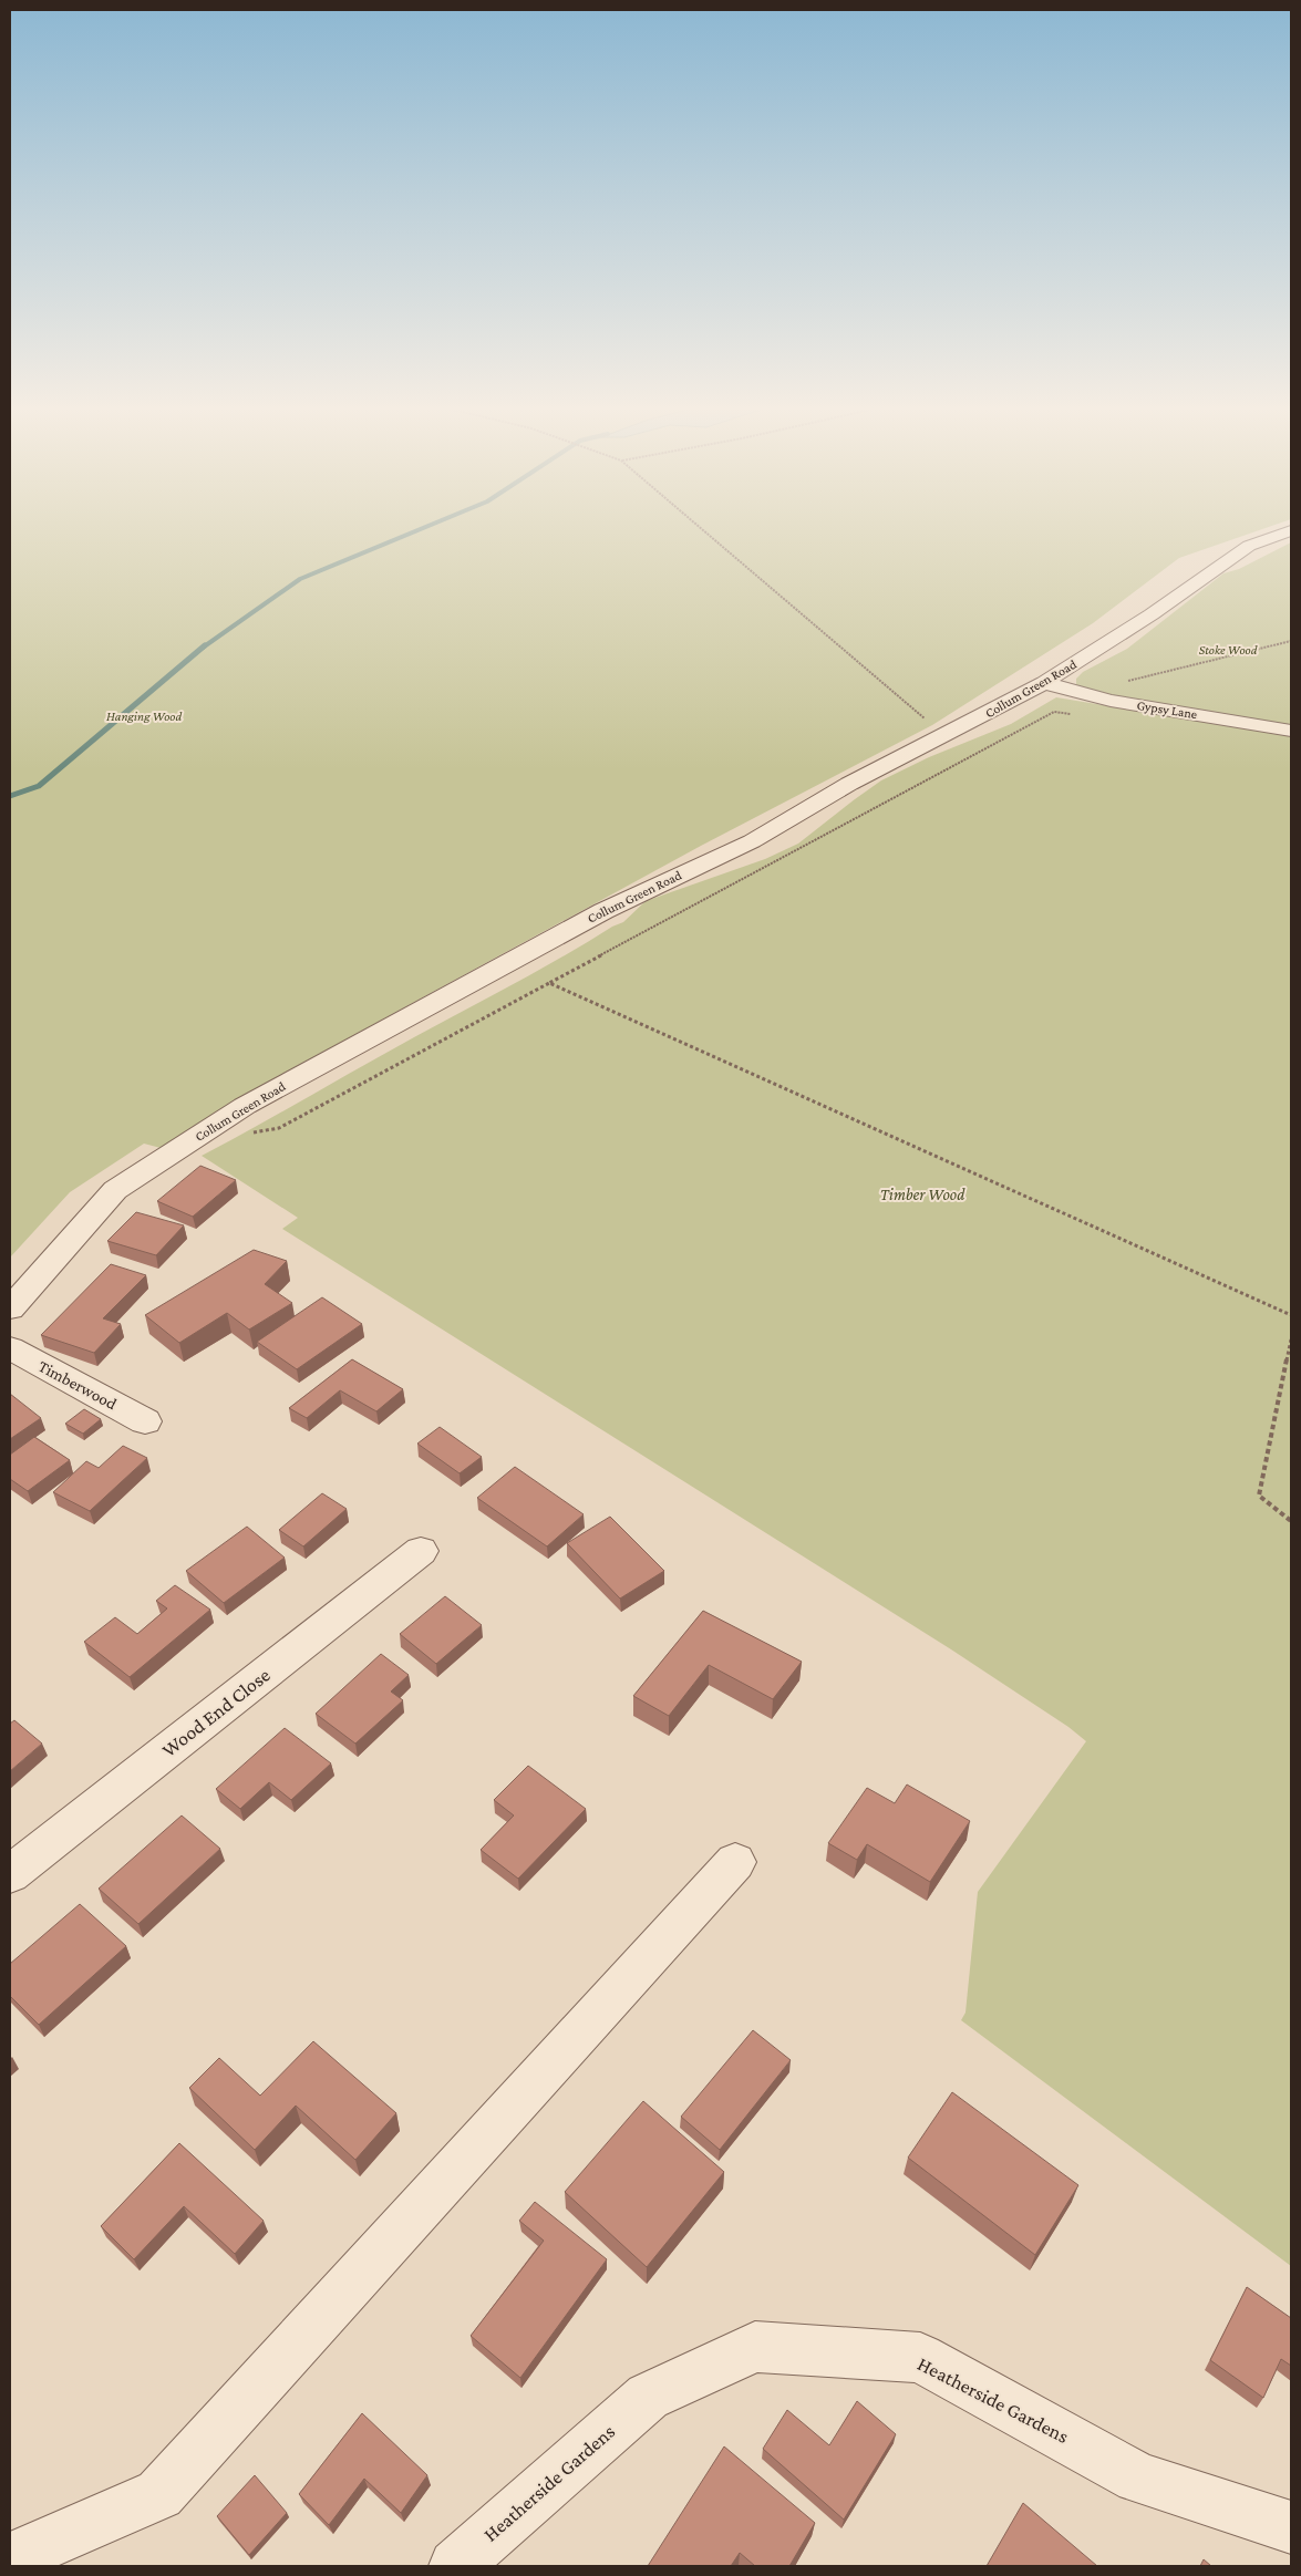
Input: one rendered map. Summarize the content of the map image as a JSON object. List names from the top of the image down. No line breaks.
{"streets":{"street":["Collum Green Road","Gypsy Lane","Timberwood","Wood End Close","Heatherside Gardens"]},"crossings":[["Collum Green Road","Gypsy Lane"]],"parks":["Stoke Wood","Hanging Wood","Timber Wood"]}
